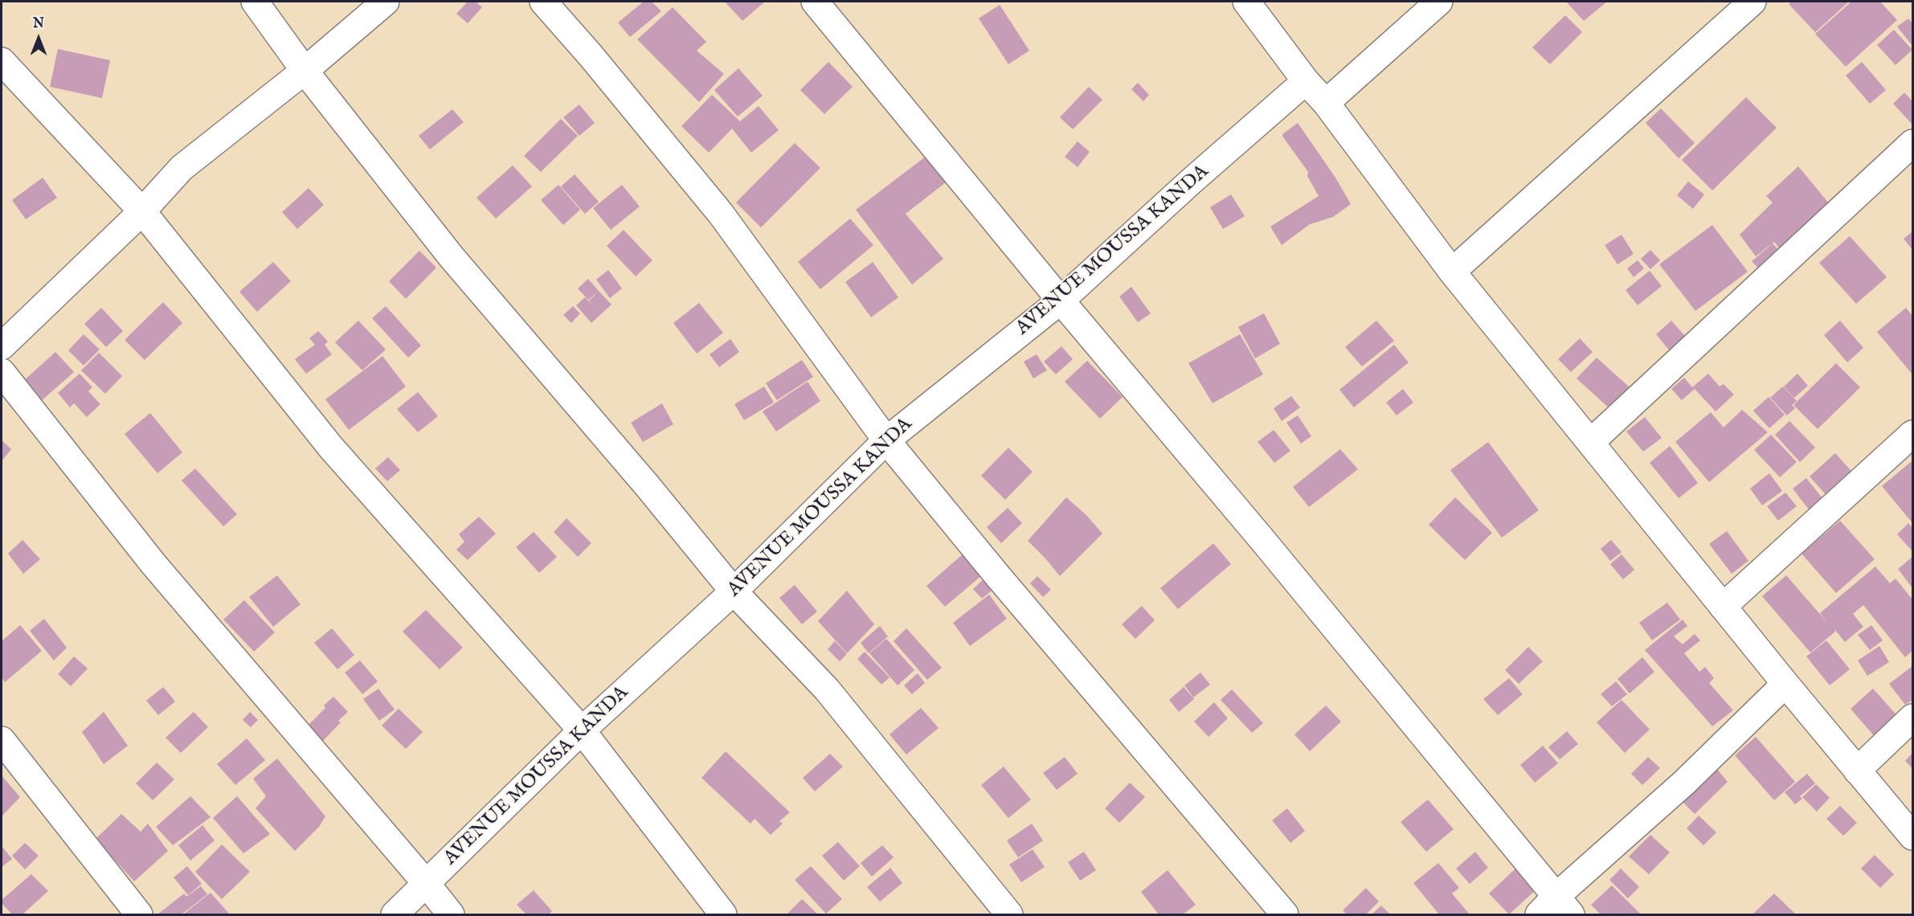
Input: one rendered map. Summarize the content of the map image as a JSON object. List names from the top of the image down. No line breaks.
{"streets":{"street":["AVENUE MOUSSA KANDA"]},"north":"top"}
